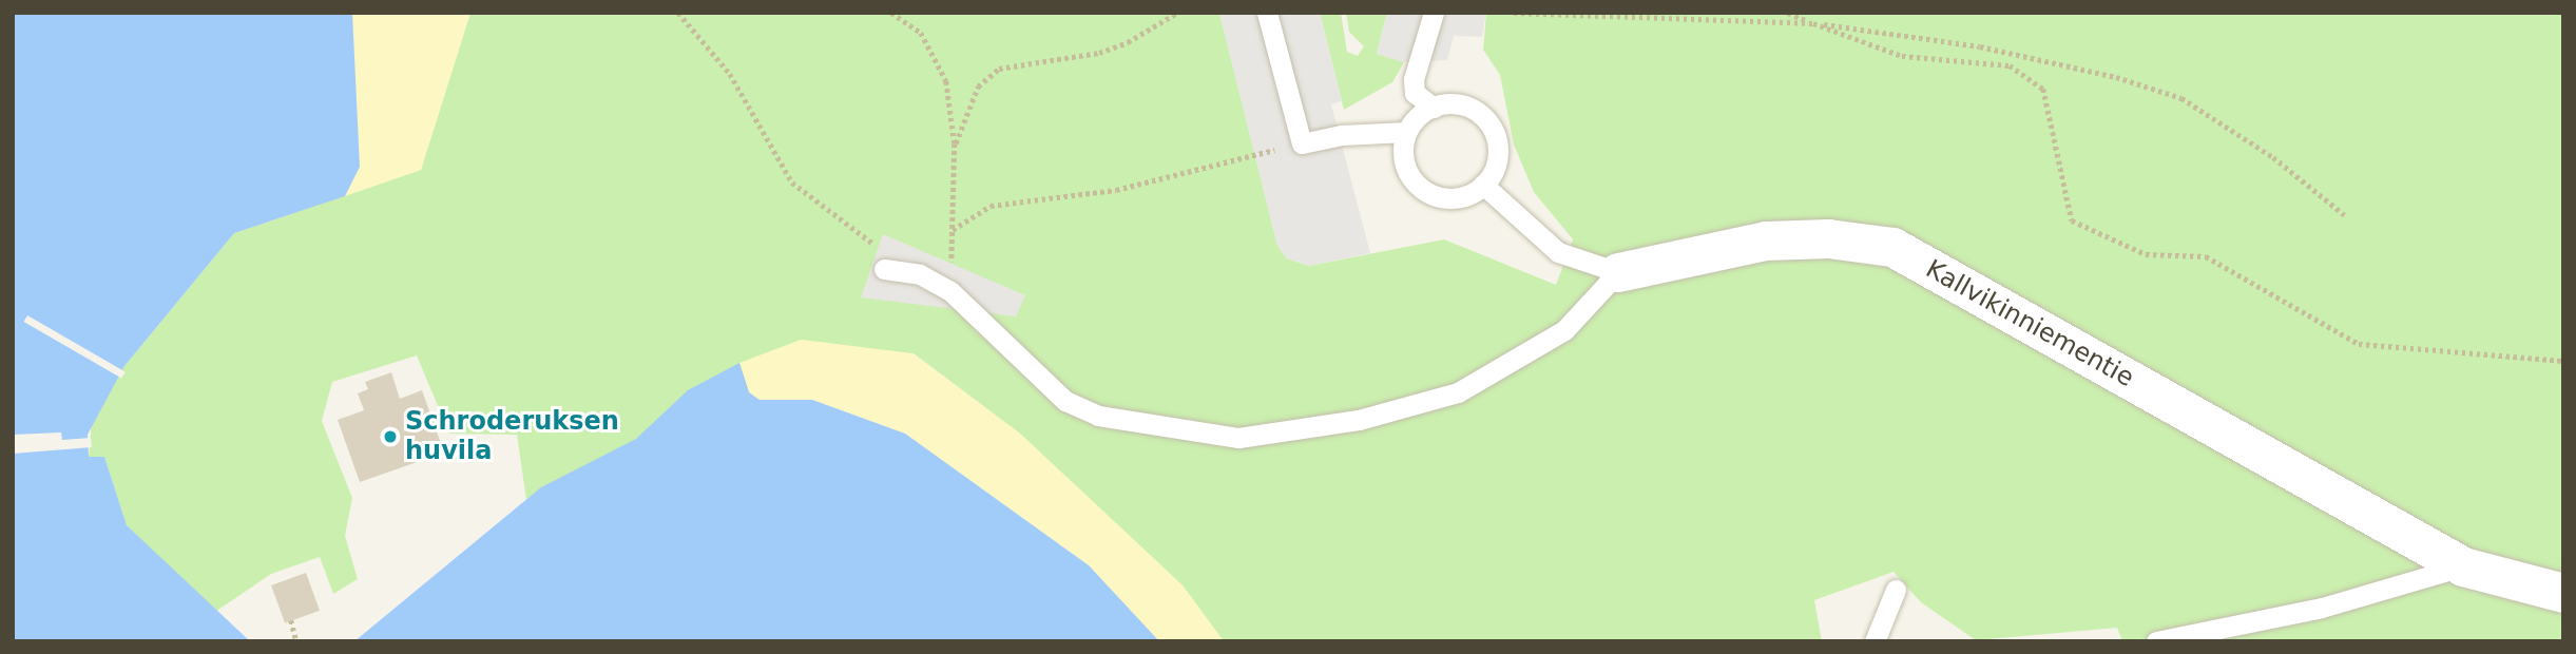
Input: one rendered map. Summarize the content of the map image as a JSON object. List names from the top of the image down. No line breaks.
{"streets":{"street":["Kallvikinniementie"]},"places":["Schroderuksen huvila"]}
